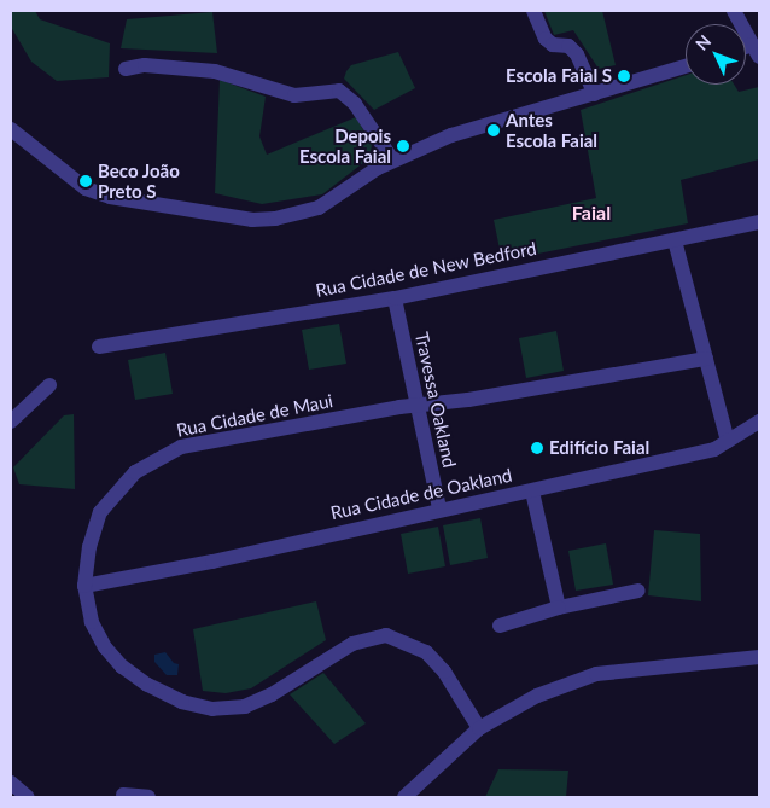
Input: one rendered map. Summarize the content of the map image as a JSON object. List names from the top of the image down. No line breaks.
{"streets":{"street":["Rua Cidade de New Bedford","Travessa Oakland","Rua Cidade de Maui","Rua Cidade de Oakland"]},"crossings":[["Rua Cidade de New Bedford","Travessa Oakland"],["Travessa Oakland","Rua Cidade de Maui"],["Travessa Oakland","Rua Cidade de Oakland"],["Rua Cidade de Maui","Rua Cidade de Oakland"]],"districts":["Faial"],"places":["Escola Faial S","Antes Escola Faial","Depois Escola Faial","Beco João Preto S","Edifício Faial"],"north":"top left"}
